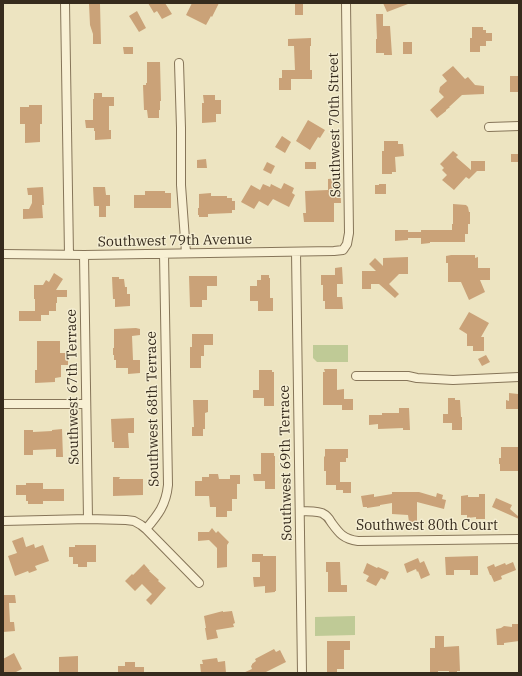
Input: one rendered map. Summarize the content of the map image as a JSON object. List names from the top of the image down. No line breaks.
{"streets":{"street":["Southwest 70th Street","Southwest 79th Avenue","Southwest 67th Terrace","Southwest 68th Terrace","Southwest 69th Terrace","Southwest 80th Court"]},"crossings":[["Southwest 70th Street","Southwest 79th Avenue"],["Southwest 79th Avenue","Southwest 67th Terrace"],["Southwest 79th Avenue","Southwest 68th Terrace"],["Southwest 79th Avenue","Southwest 69th Terrace"],["Southwest 69th Terrace","Southwest 80th Court"]]}
